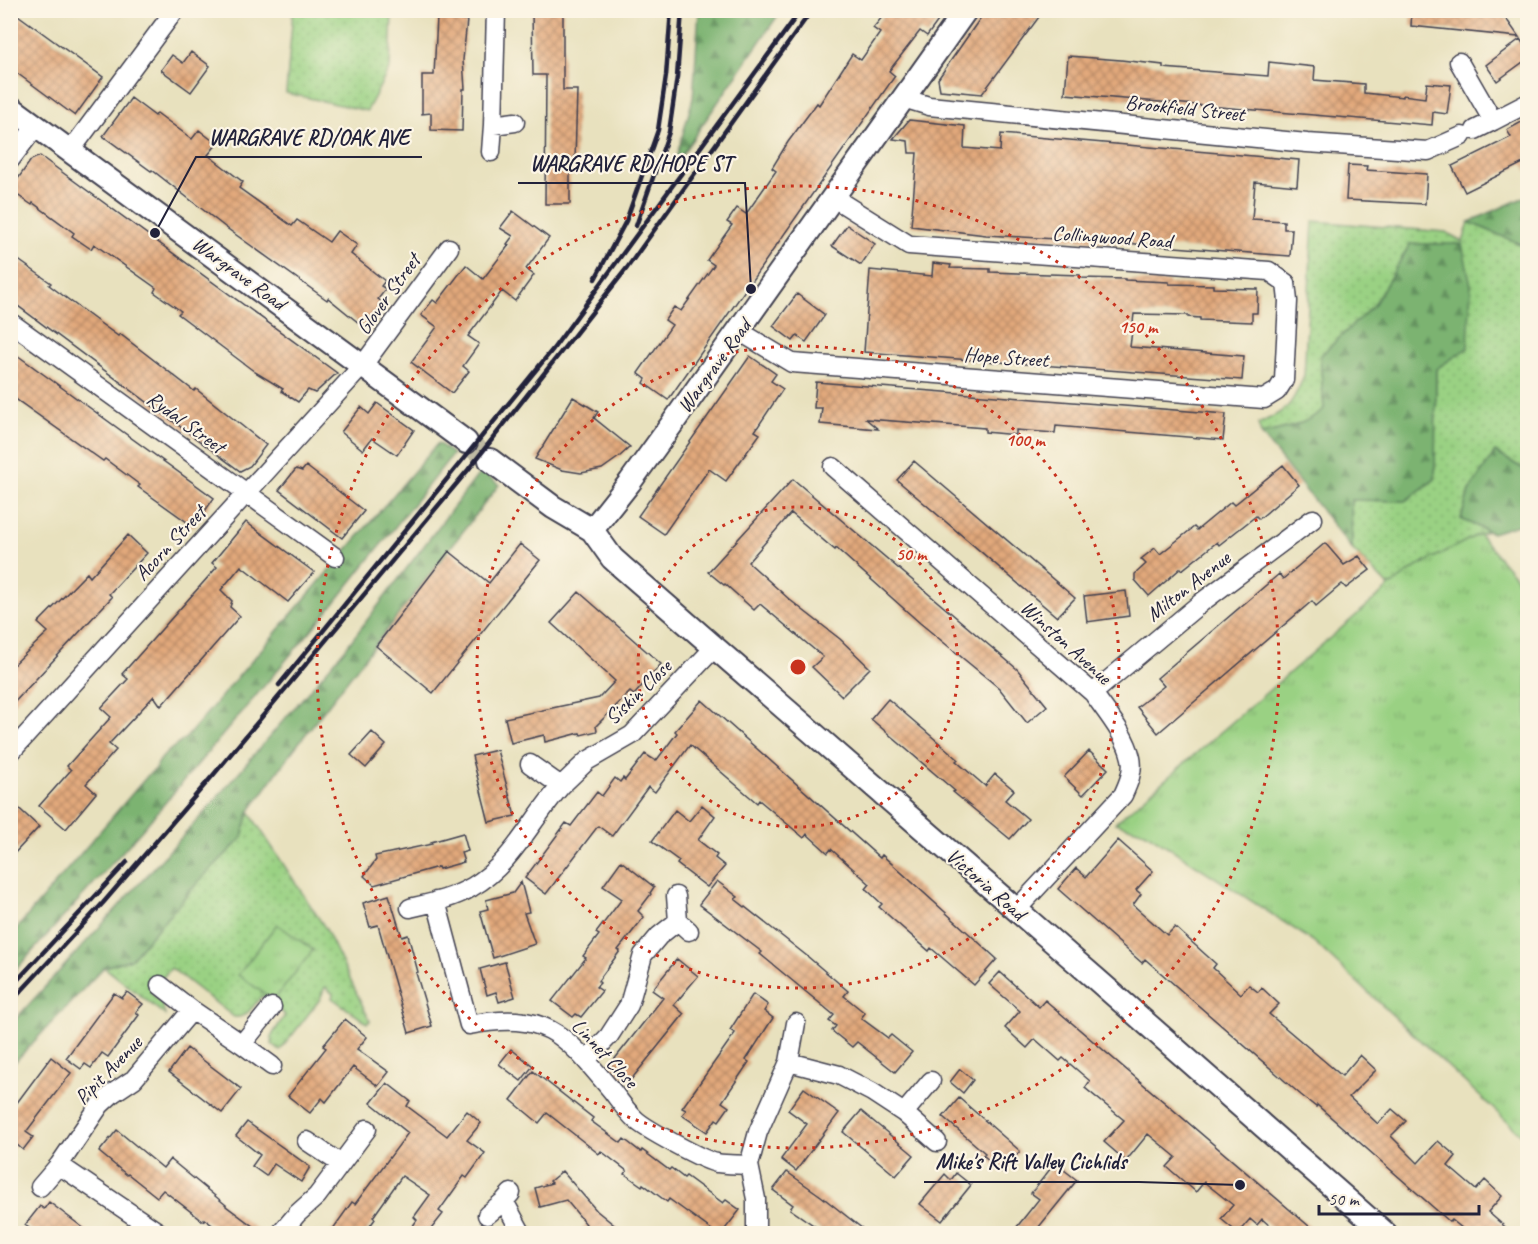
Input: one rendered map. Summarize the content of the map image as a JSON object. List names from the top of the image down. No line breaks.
{"streets":{"street":["Brookfield Street","Collingwood Road","Wargrave Road","Glover Street","Hope Street","Rydal Street","Acorn Street","Milton Avenue","Winston Avenue","Siskin Close","Victoria Road","Linnet Close","Pipit Avenue"]},"crossings":[["Brookfield Street","Wargrave Road"],["Collingwood Road","Wargrave Road"],["Collingwood Road","Hope Street"],["Wargrave Road","Glover Street"],["Wargrave Road","Hope Street"],["Wargrave Road","Acorn Street"],["Wargrave Road","Victoria Road"],["Glover Street","Acorn Street"],["Rydal Street","Acorn Street"],["Milton Avenue","Winston Avenue"],["Winston Avenue","Victoria Road"],["Siskin Close","Victoria Road"],["Siskin Close","Linnet Close"]],"places":["WARGRAVE RD/OAK AVE","WARGRAVE RD/HOPE ST","Mike's Rift Valley Cichlids"],"scale_bar":"50 m","rings":["150 m","100 m","50 m"]}
